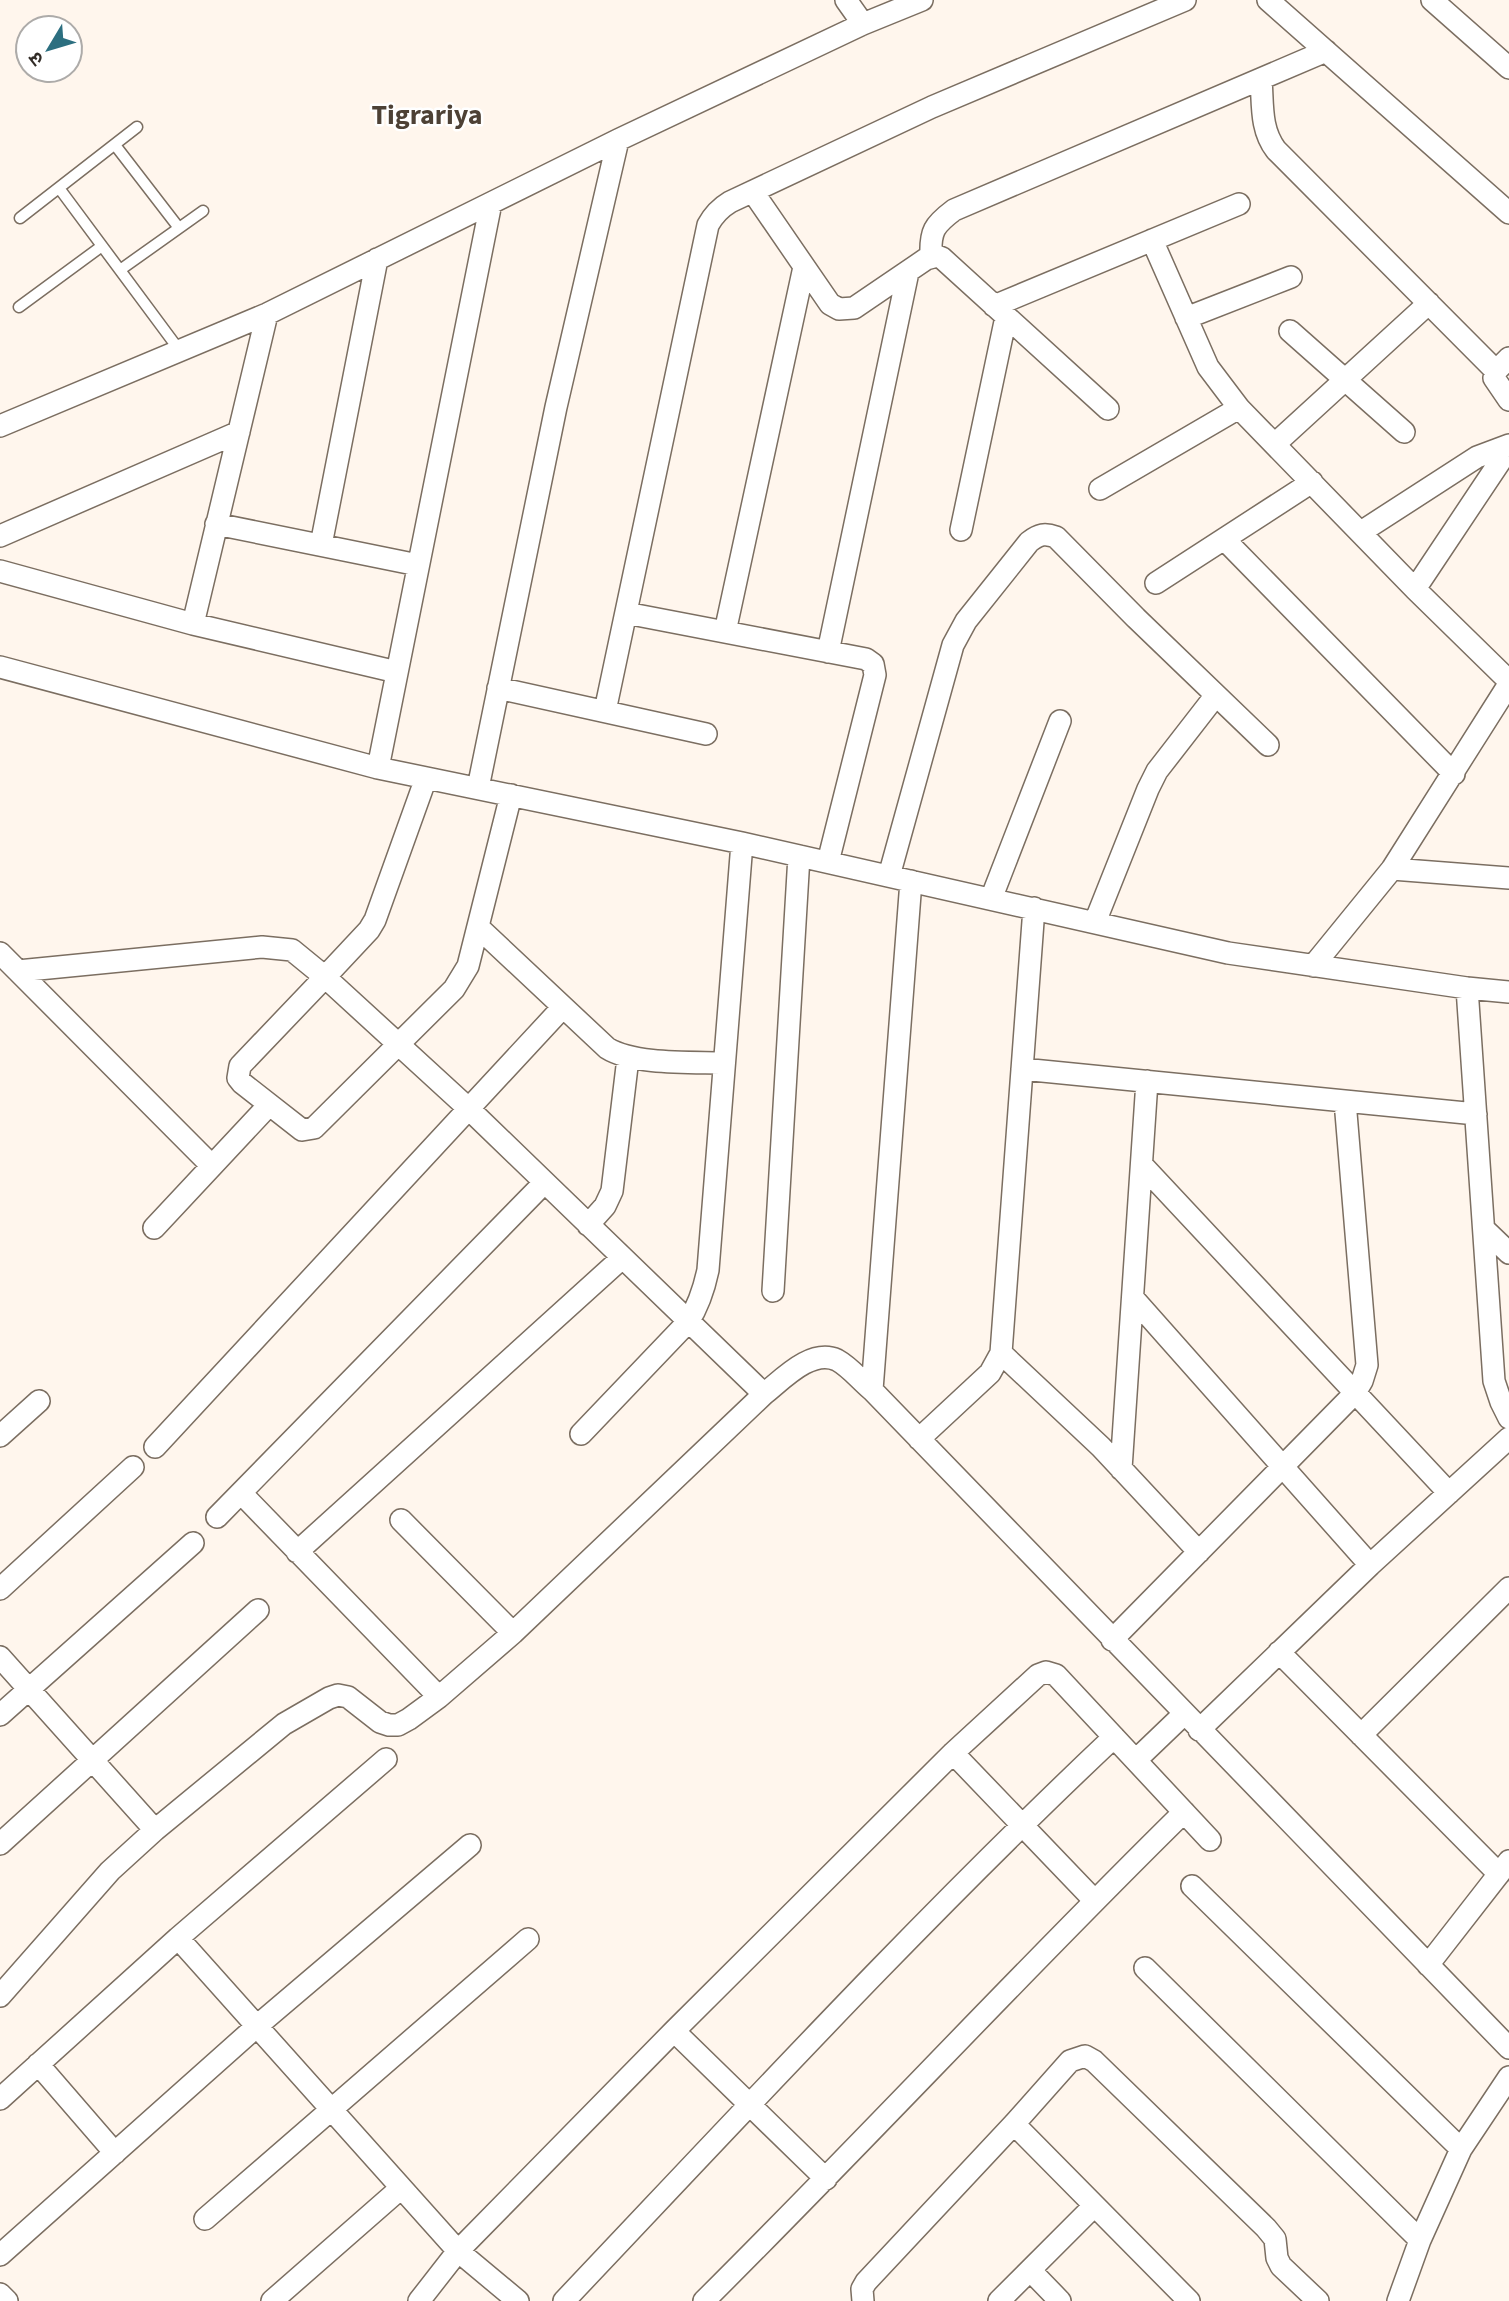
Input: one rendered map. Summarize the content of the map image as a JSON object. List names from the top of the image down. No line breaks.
{"districts":["Tigrariya"],"north":"bottom left"}
